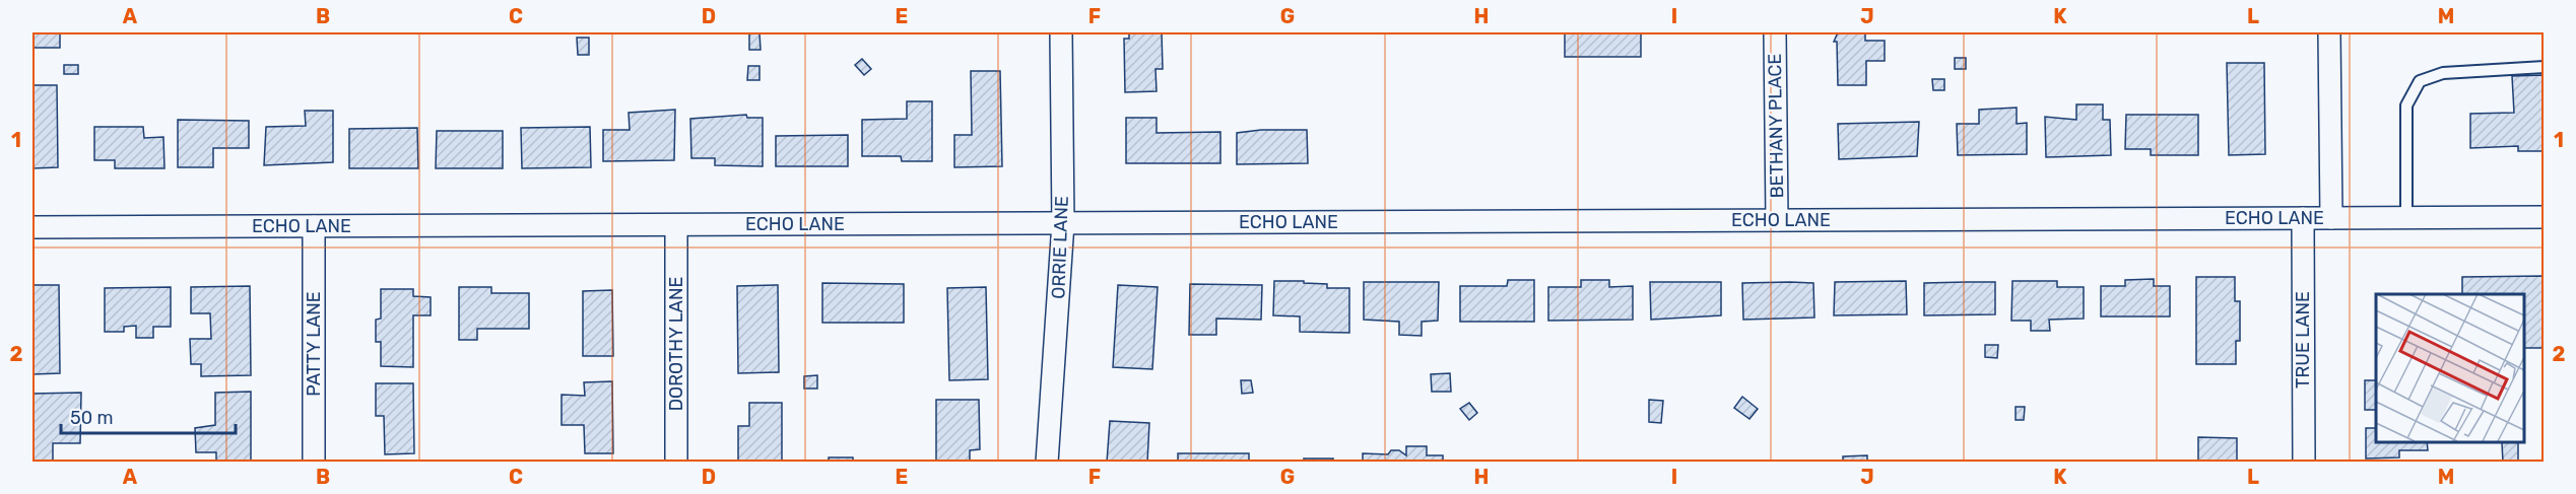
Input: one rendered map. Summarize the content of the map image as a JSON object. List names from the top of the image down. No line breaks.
{"streets":{"street":["BETHANY PLACE","ECHO LANE","ORRIE LANE","TRUE LANE","PATTY LANE","DOROTHY LANE"]},"crossings":[["BETHANY PLACE","ECHO LANE"],["ECHO LANE","ORRIE LANE"],["ECHO LANE","TRUE LANE"],["ECHO LANE","PATTY LANE"],["ECHO LANE","DOROTHY LANE"]],"scale_bar":"50 m","grid":{"columns":["A","B","C","D","E","F","G","H","I","J","K","L","M"],"rows":["1","2"]}}
